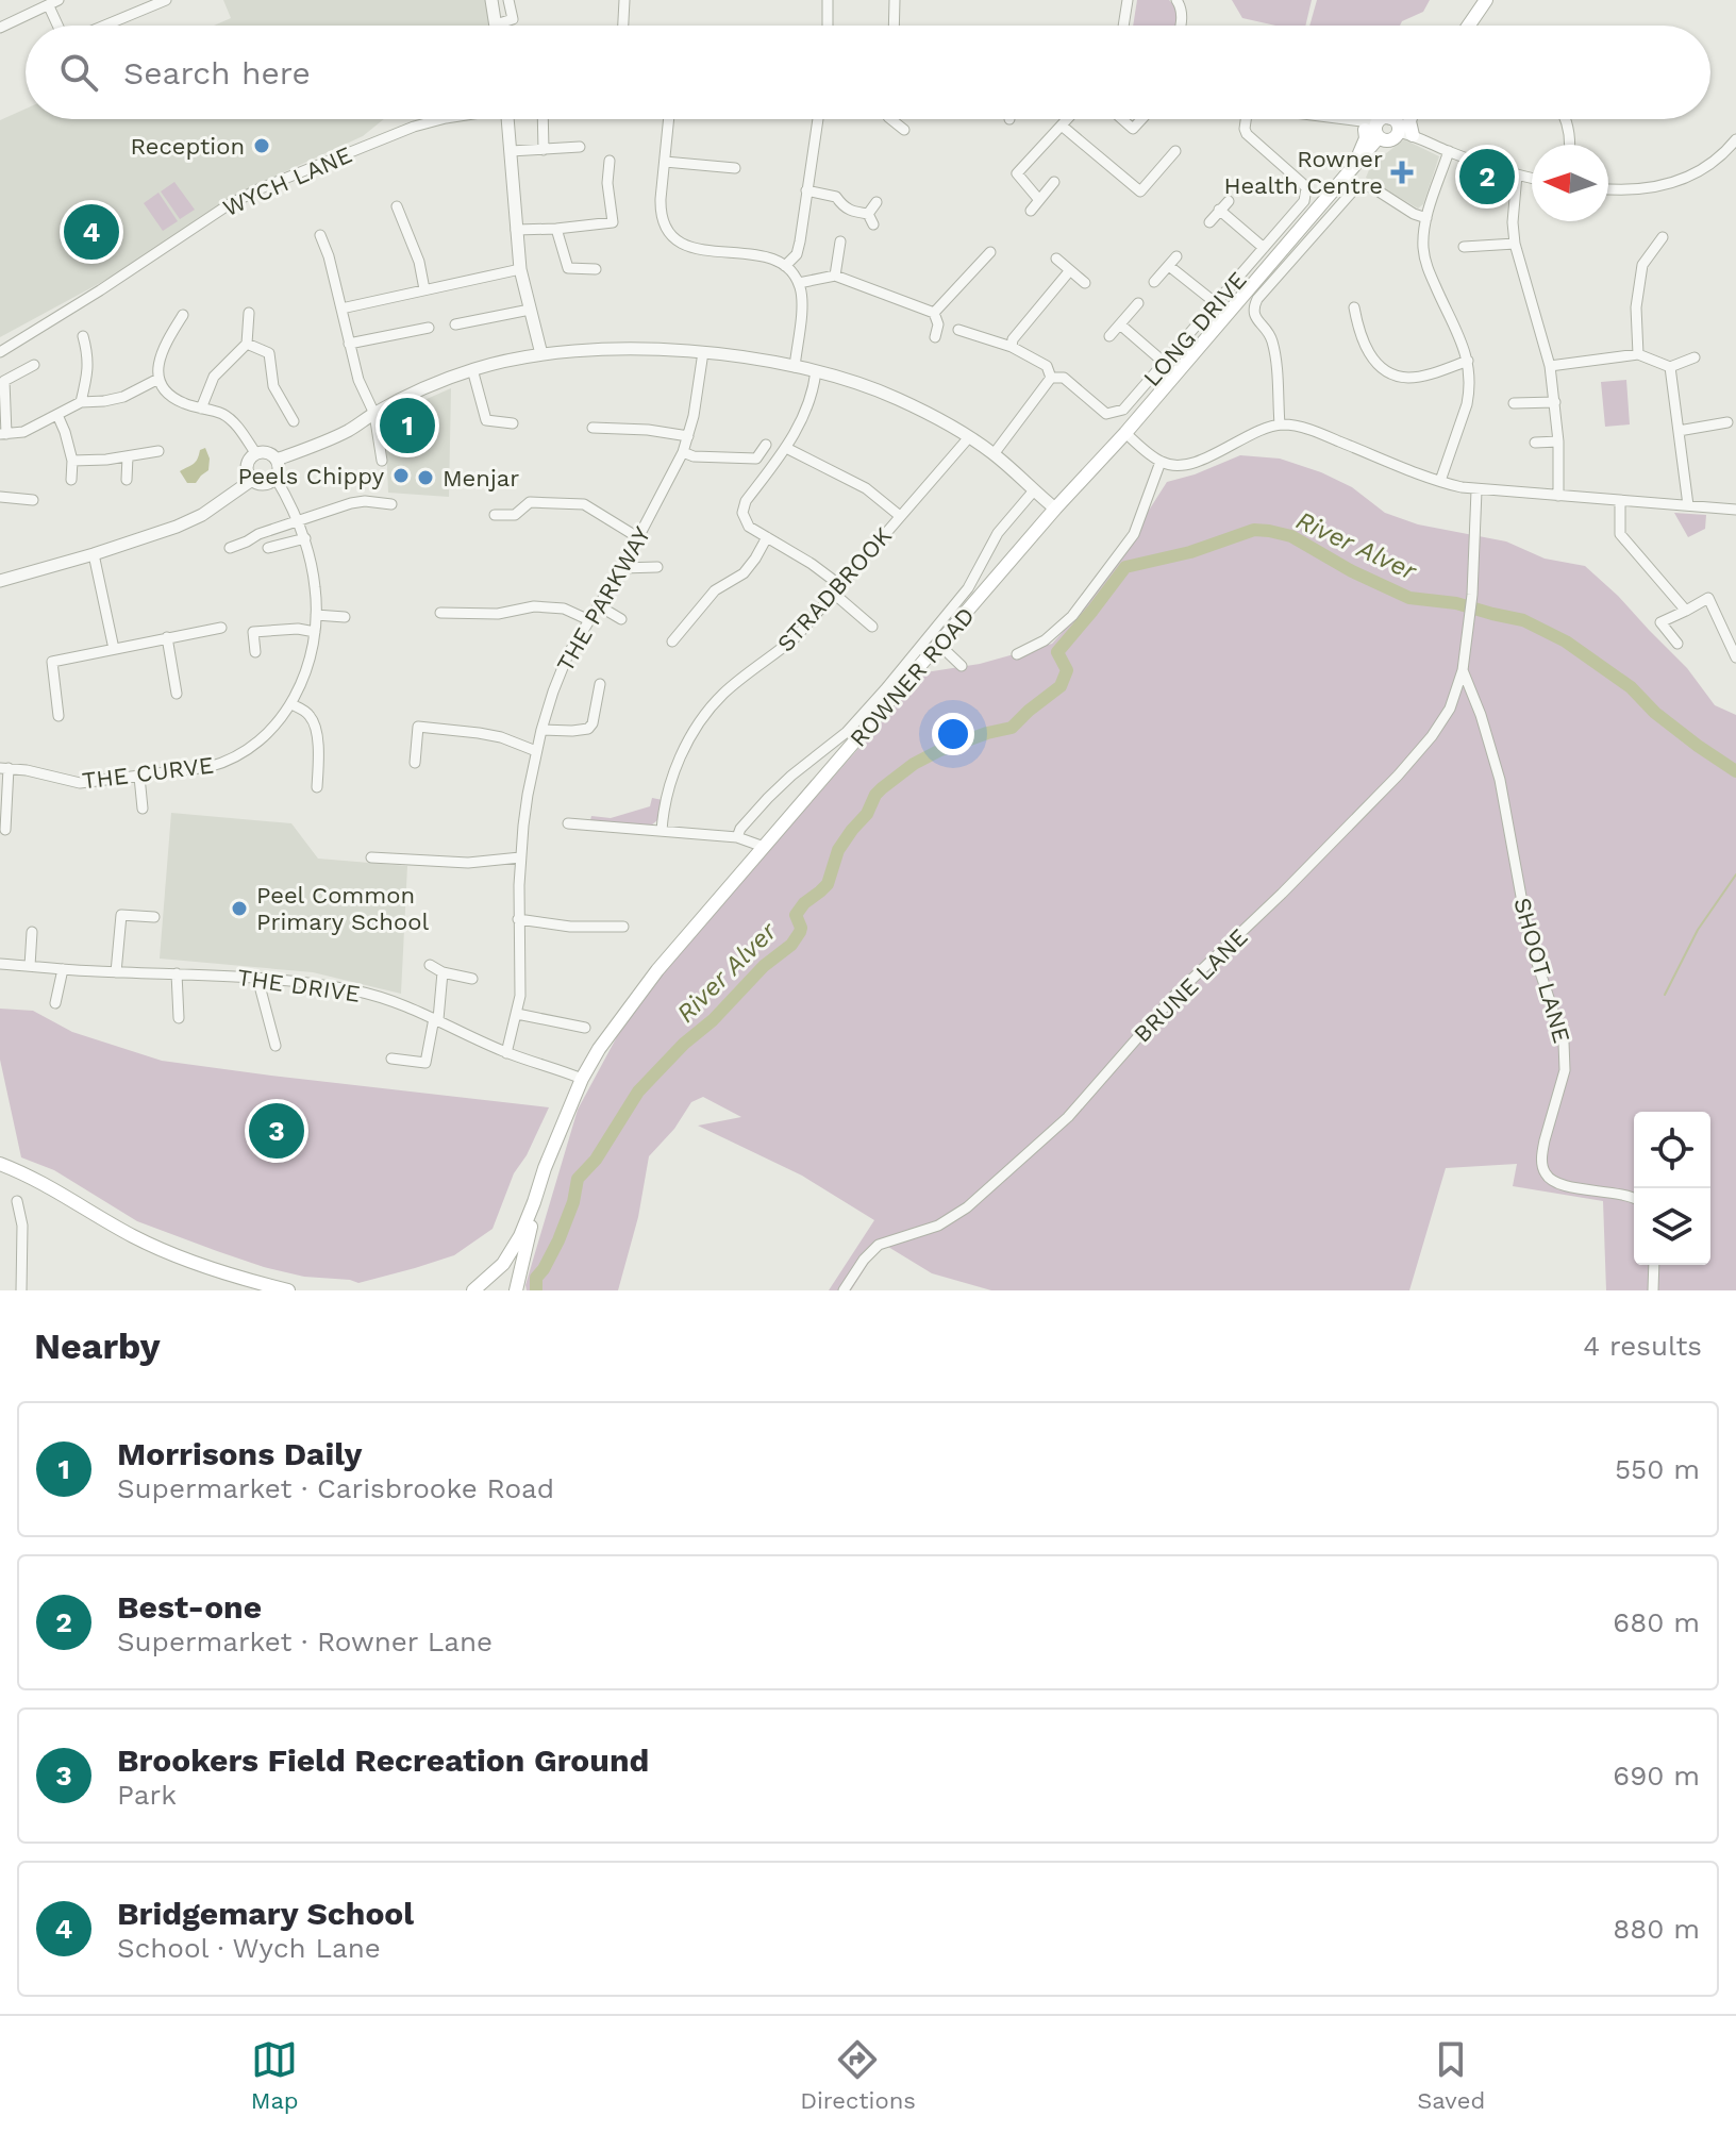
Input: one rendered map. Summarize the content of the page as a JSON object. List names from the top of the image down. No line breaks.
{"streets":{"main road":["ROWNER ROAD"],"street":["WYCH LANE","LONG DRIVE","STRADBROOK","THE PARKWAY","THE CURVE","SHOOT LANE","THE DRIVE","BRUNE LANE"]},"crossings":[["THE PARKWAY","THE DRIVE"],["ROWNER ROAD","THE DRIVE"],["SHOOT LANE","BRUNE LANE"]],"water":["River Alver"],"places":{"other":["Reception","Peels Chippy","Menjar","Peel Common Primary School"],"health":["Rowner Health Centre"]},"north":"left","page":{"search":"Search here","pins":["2","4","1","3"],"heading":["Nearby","4 results"],"list":[{"mark":"1","name":"Morrisons Daily","note":"Supermarket · Carisbrooke Road","value":"550 m"},{"mark":"2","name":"Best-one","note":"Supermarket · Rowner Lane","value":"680 m"},{"mark":"3","name":"Brookers Field Recreation Ground","note":"Park","value":"690 m"},{"mark":"4","name":"Bridgemary School","note":"School · Wych Lane","value":"880 m"}],"nav":["Map","Directions","Saved"]}}
